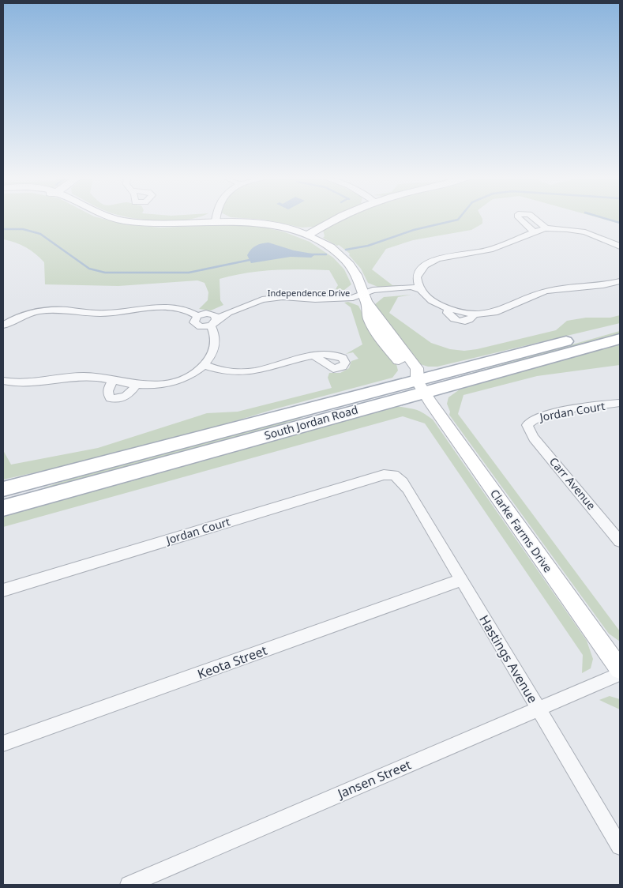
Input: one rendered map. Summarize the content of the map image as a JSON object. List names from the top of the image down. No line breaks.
{"streets":{"main road":["South Jordan Road"],"street":["Independence Drive","Jordan Court","Carr Avenue","Clarke Farms Drive","Hastings Avenue","Keota Street","Jansen Street"]},"crossings":[["Independence Drive","Clarke Farms Drive"],["Jordan Court","Carr Avenue"],["Jordan Court","Hastings Avenue"],["South Jordan Road","Clarke Farms Drive"],["Hastings Avenue","Keota Street"],["Hastings Avenue","Jansen Street"]]}
